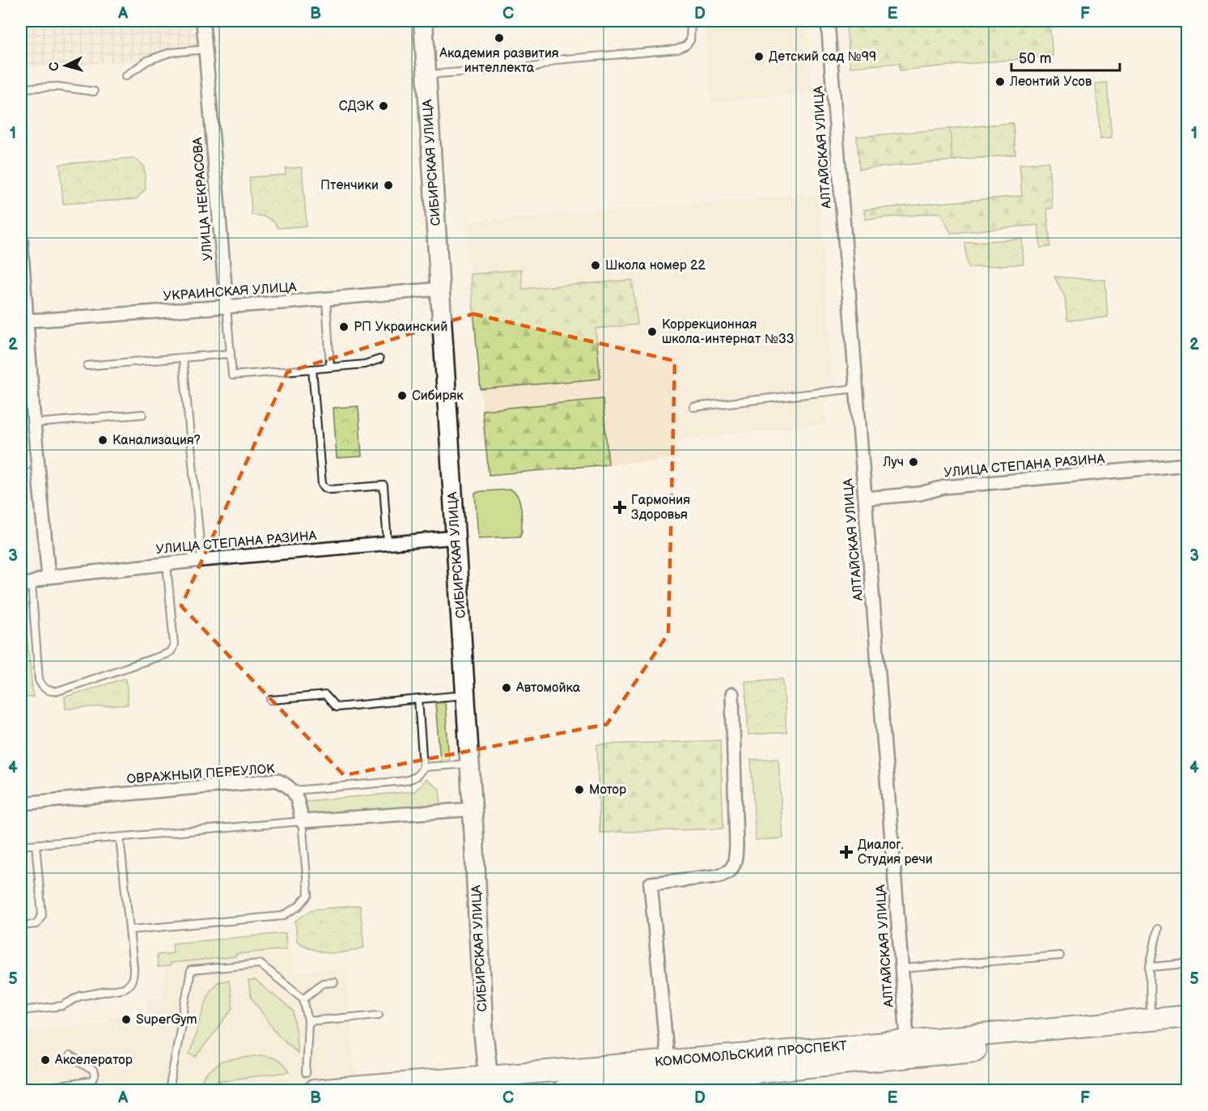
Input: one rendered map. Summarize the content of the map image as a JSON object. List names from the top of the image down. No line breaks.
{"streets":{"main road":["СИБИРСКАЯ УЛИЦА","КОМСОМОЛЬСКИЙ ПРОСПЕКТ"],"street":["АЛТАЙСКАЯ УЛИЦА","УЛИЦА НЕКРАСОВА","УКРАИНСКАЯ УЛИЦА","УЛИЦА СТЕПАНА РАЗИНА","ОВРАЖНЫЙ ПЕРЕУЛОК"]},"crossings":[["АЛТАЙСКАЯ УЛИЦА","УЛИЦА СТЕПАНА РАЗИНА"],["АЛТАЙСКАЯ УЛИЦА","КОМСОМОЛЬСКИЙ ПРОСПЕКТ"],["СИБИРСКАЯ УЛИЦА","УКРАИНСКАЯ УЛИЦА"],["СИБИРСКАЯ УЛИЦА","УЛИЦА СТЕПАНА РАЗИНА"],["СИБИРСКАЯ УЛИЦА","КОМСОМОЛЬСКИЙ ПРОСПЕКТ"],["УЛИЦА НЕКРАСОВА","УКРАИНСКАЯ УЛИЦА"]],"places":{"other":["Академия развития интеллекта","Детский сад №99","Леонтий Усов","СДЭК","Птенчики","Школа номер 22","РП Украинский","Коррекционная школа-интернат №33","Сибиряк","Канализация?","Луч","Автомойка","Мотор","SuperGym","Акселератор"],"health":["Гармония Здоровья","Диалог. Студия речи"]},"scale_bar":"50 m","north":"left","grid":{"columns":["A","B","C","D","E","F"],"rows":["1","2","3","4","5"]}}
